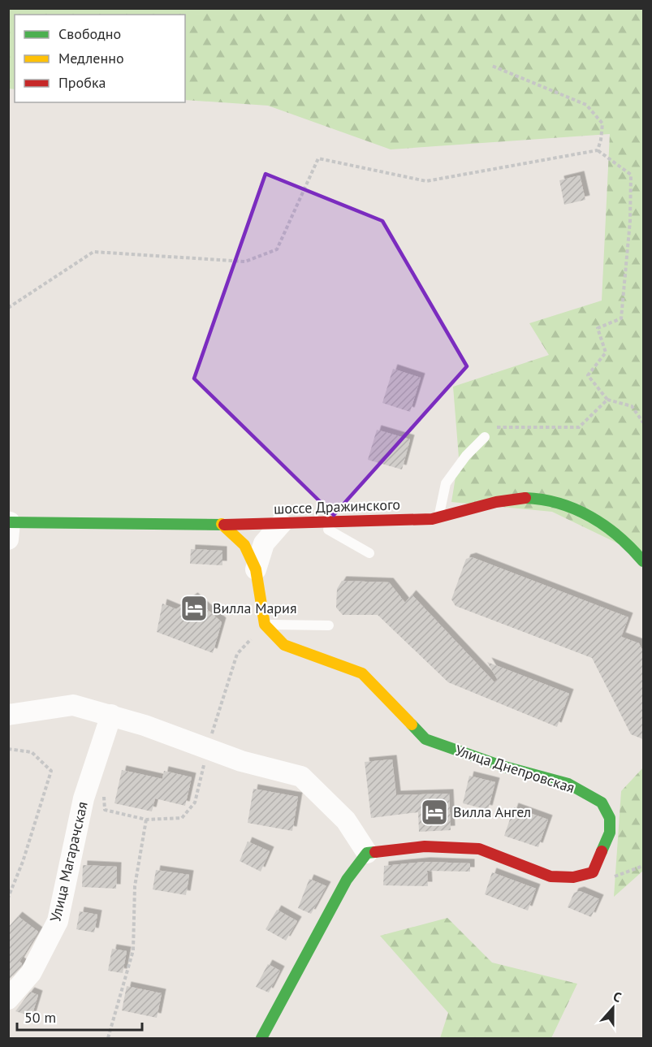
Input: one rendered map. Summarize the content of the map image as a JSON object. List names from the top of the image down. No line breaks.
{"streets":{"street":["шоссе Дражинского","Улица Днепровская","Улица Магарачская"]},"places":{"hotel":["Вилла Мария","Вилла Ангел"]},"legend":["Свободно","Медленно","Пробка"],"scale_bar":"50 m","north":"top"}
